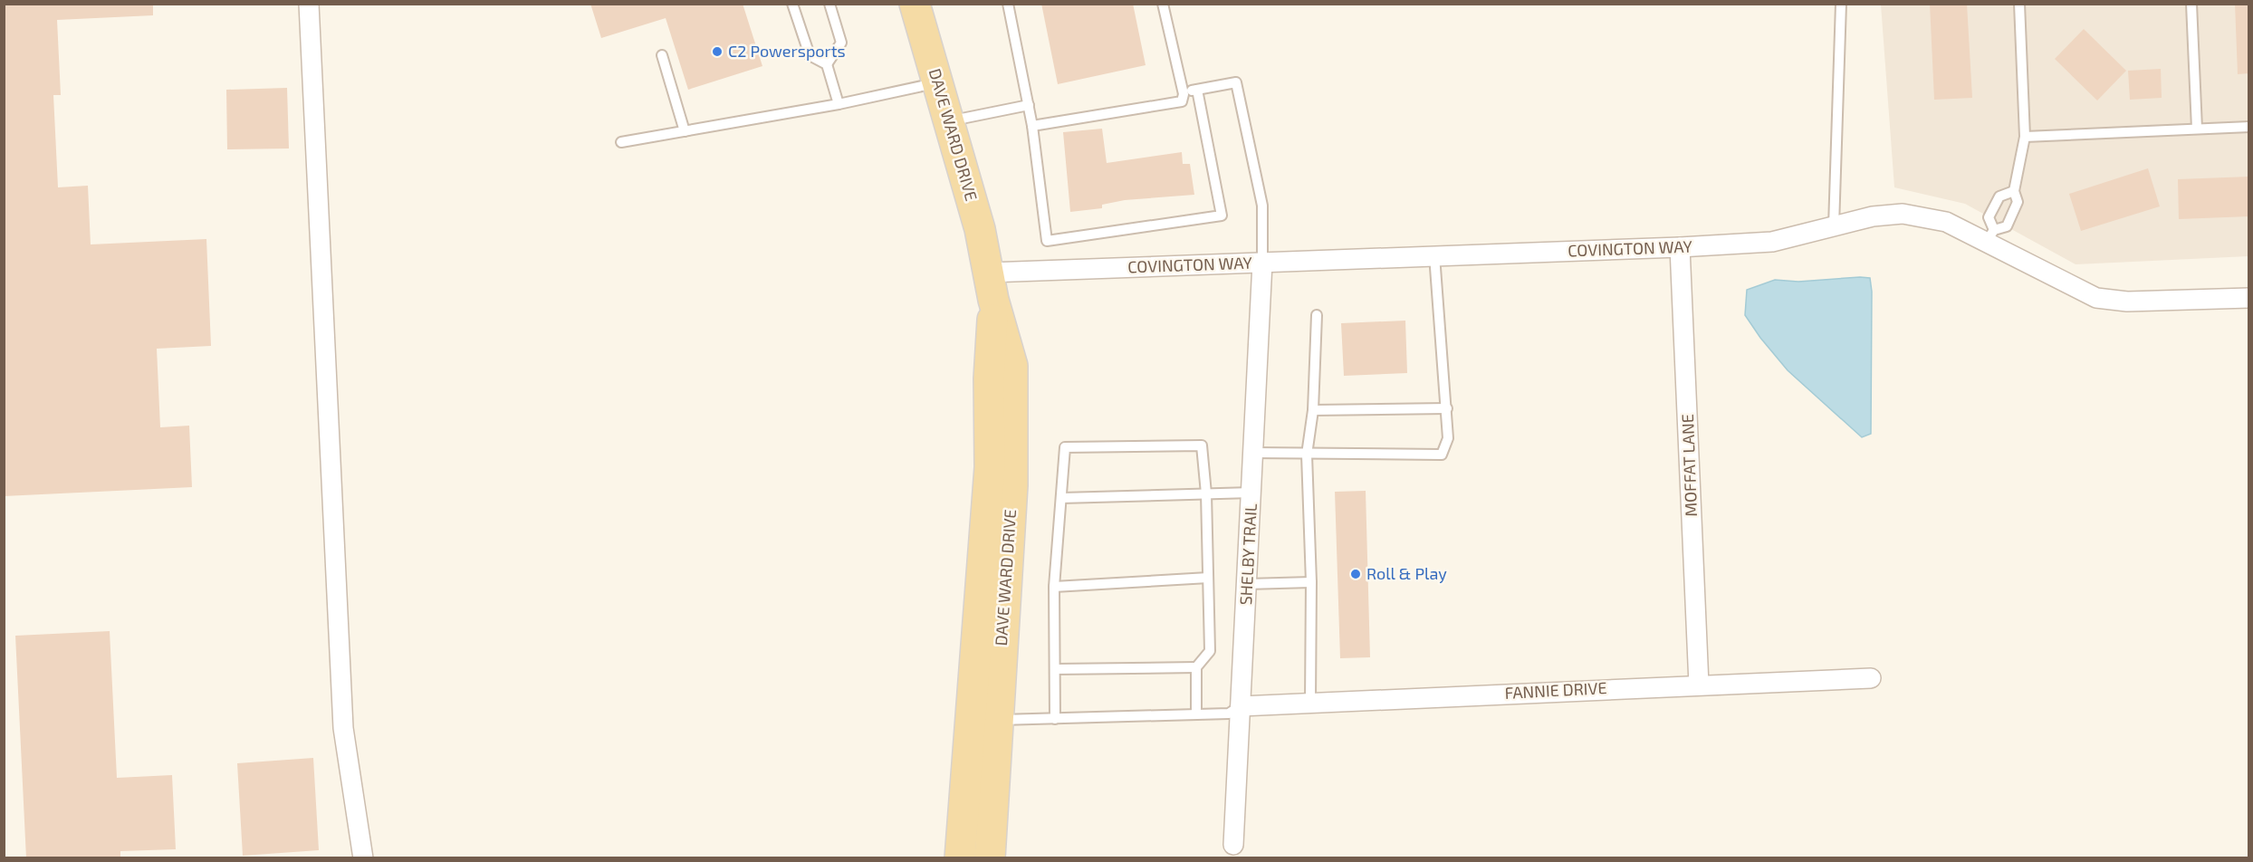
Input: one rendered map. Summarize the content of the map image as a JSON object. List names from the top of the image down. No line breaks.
{"streets":{"main road":["DAVE WARD DRIVE"],"street":["COVINGTON WAY","MOFFAT LANE","SHELBY TRAIL","FANNIE DRIVE"]},"crossings":[["DAVE WARD DRIVE","COVINGTON WAY"],["COVINGTON WAY","MOFFAT LANE"],["COVINGTON WAY","SHELBY TRAIL"],["MOFFAT LANE","FANNIE DRIVE"],["SHELBY TRAIL","FANNIE DRIVE"]],"places":["C2 Powersports","Roll & Play"]}
